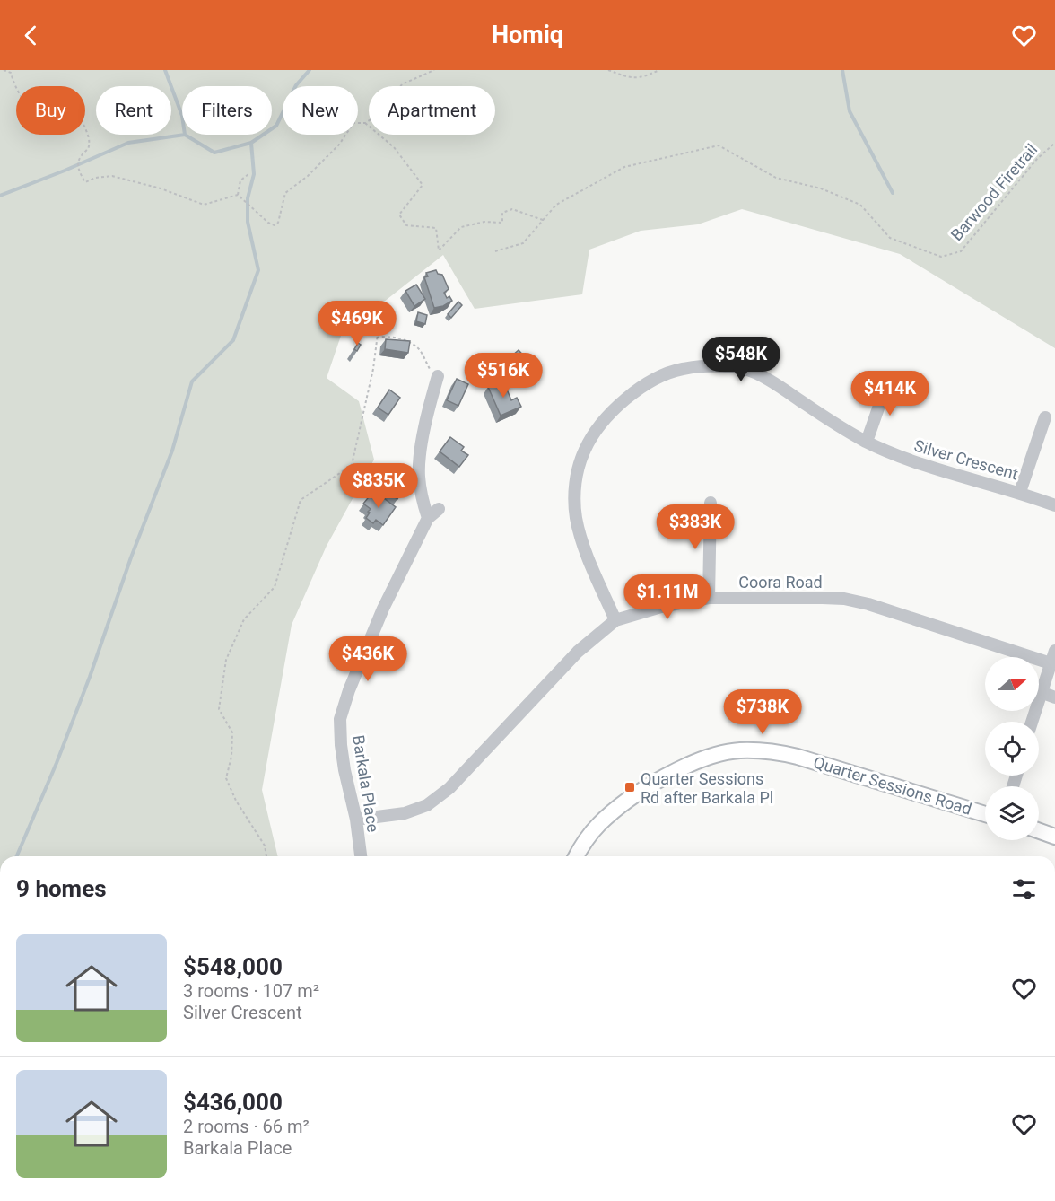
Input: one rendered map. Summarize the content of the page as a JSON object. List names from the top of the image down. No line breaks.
{"streets":{"main road":["Quarter Sessions Road"],"street":["Silver Crescent","Coora Road","Barkala Place"],"path":["Barwood Firetrail"]},"crossings":[["Silver Crescent","Coora Road"],["Coora Road","Barkala Place"]],"places":{"transit":["Quarter Sessions Rd after Barkala Pl"]},"north":"right","page":{"header":"Homiq","chip":["Buy","Rent","Filters","New","Apartment"],"price":["$469K","$548K","$516K","$414K","$835K","$383K","$1.11M","$436K","$738K"],"heading":"9 homes","list":[{"name":"$548,000","note":"3 rooms · 107 m² · Silver Crescent"},{"name":"$436,000","note":"2 rooms · 66 m² · Barkala Place"}]}}
